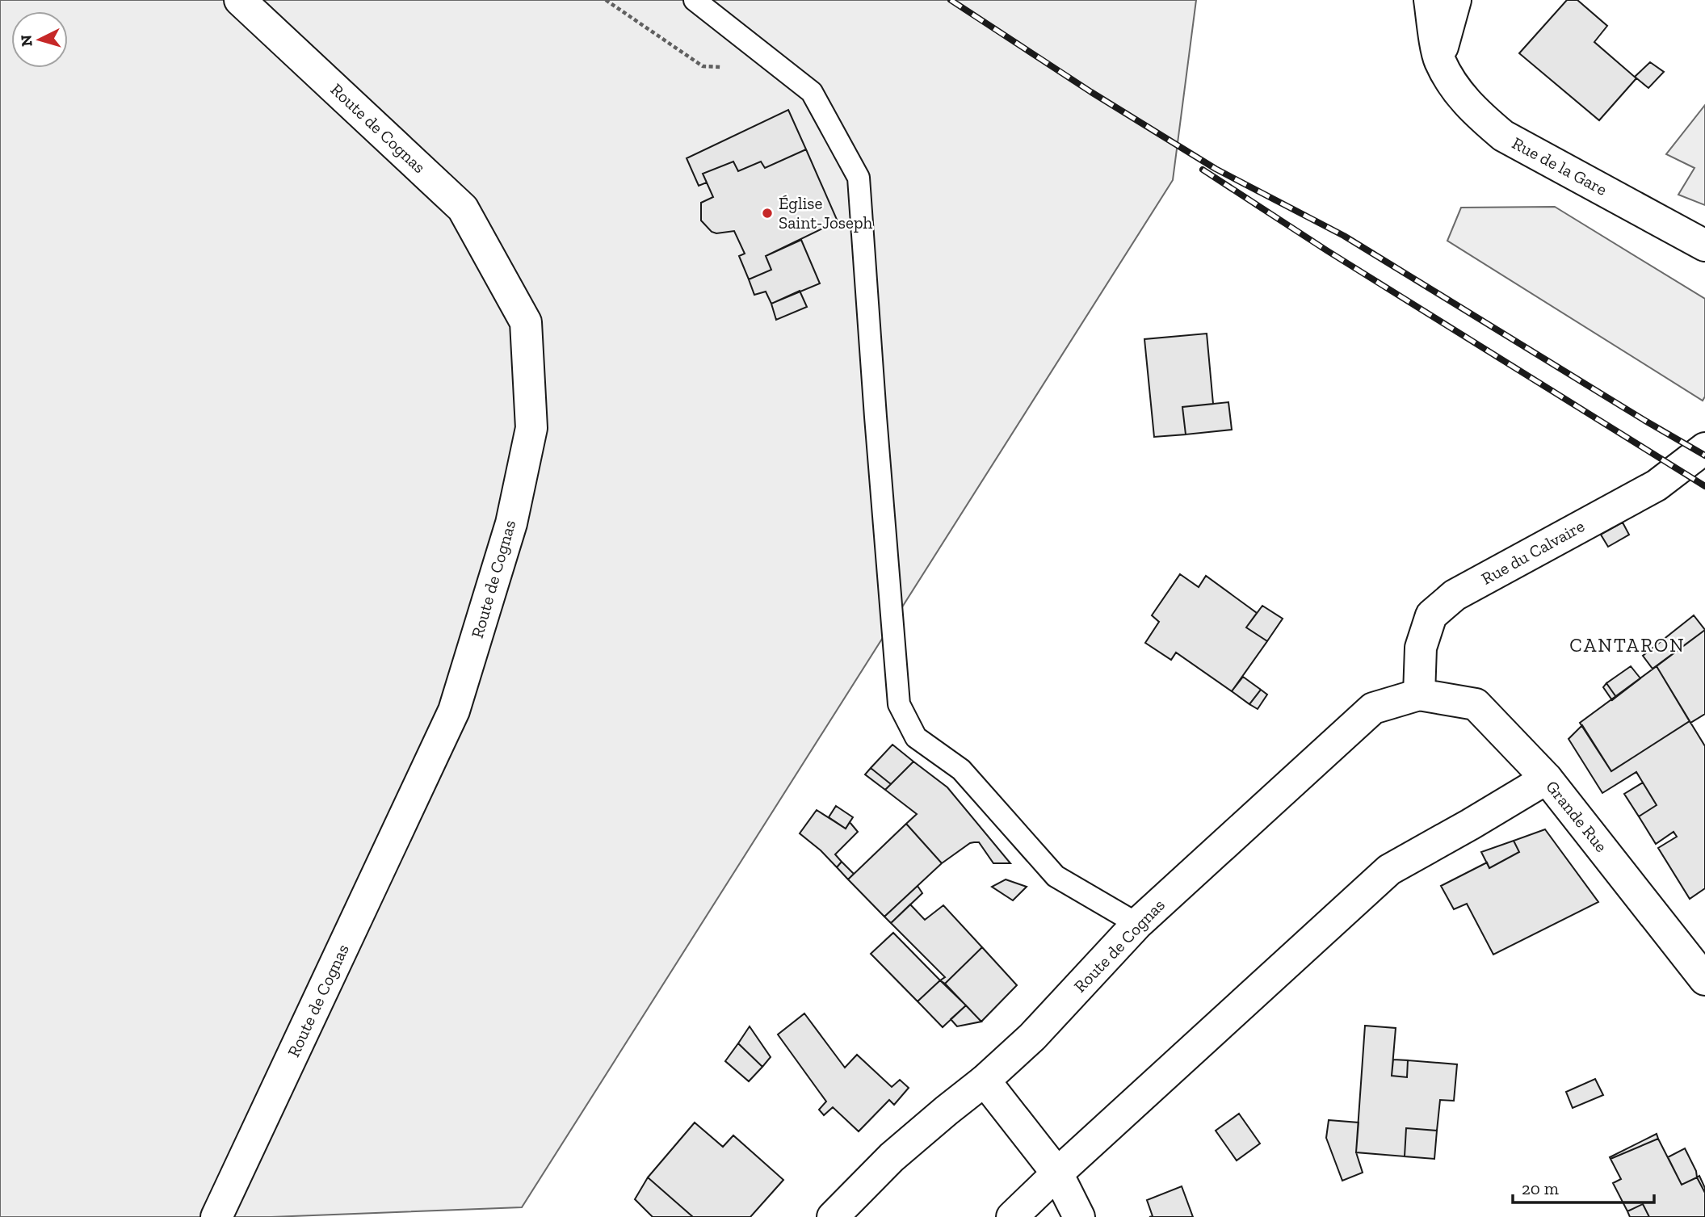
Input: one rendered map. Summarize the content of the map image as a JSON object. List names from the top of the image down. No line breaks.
{"streets":{"street":["Route de Cognas","Rue de la Gare","Rue du Calvaire","Grande Rue"]},"crossings":[["Route de Cognas","Rue du Calvaire"],["Route de Cognas","Grande Rue"],["Rue du Calvaire","Grande Rue"]],"districts":["CANTARON"],"places":["Église Saint-Joseph"],"scale_bar":"20 m","north":"left"}
